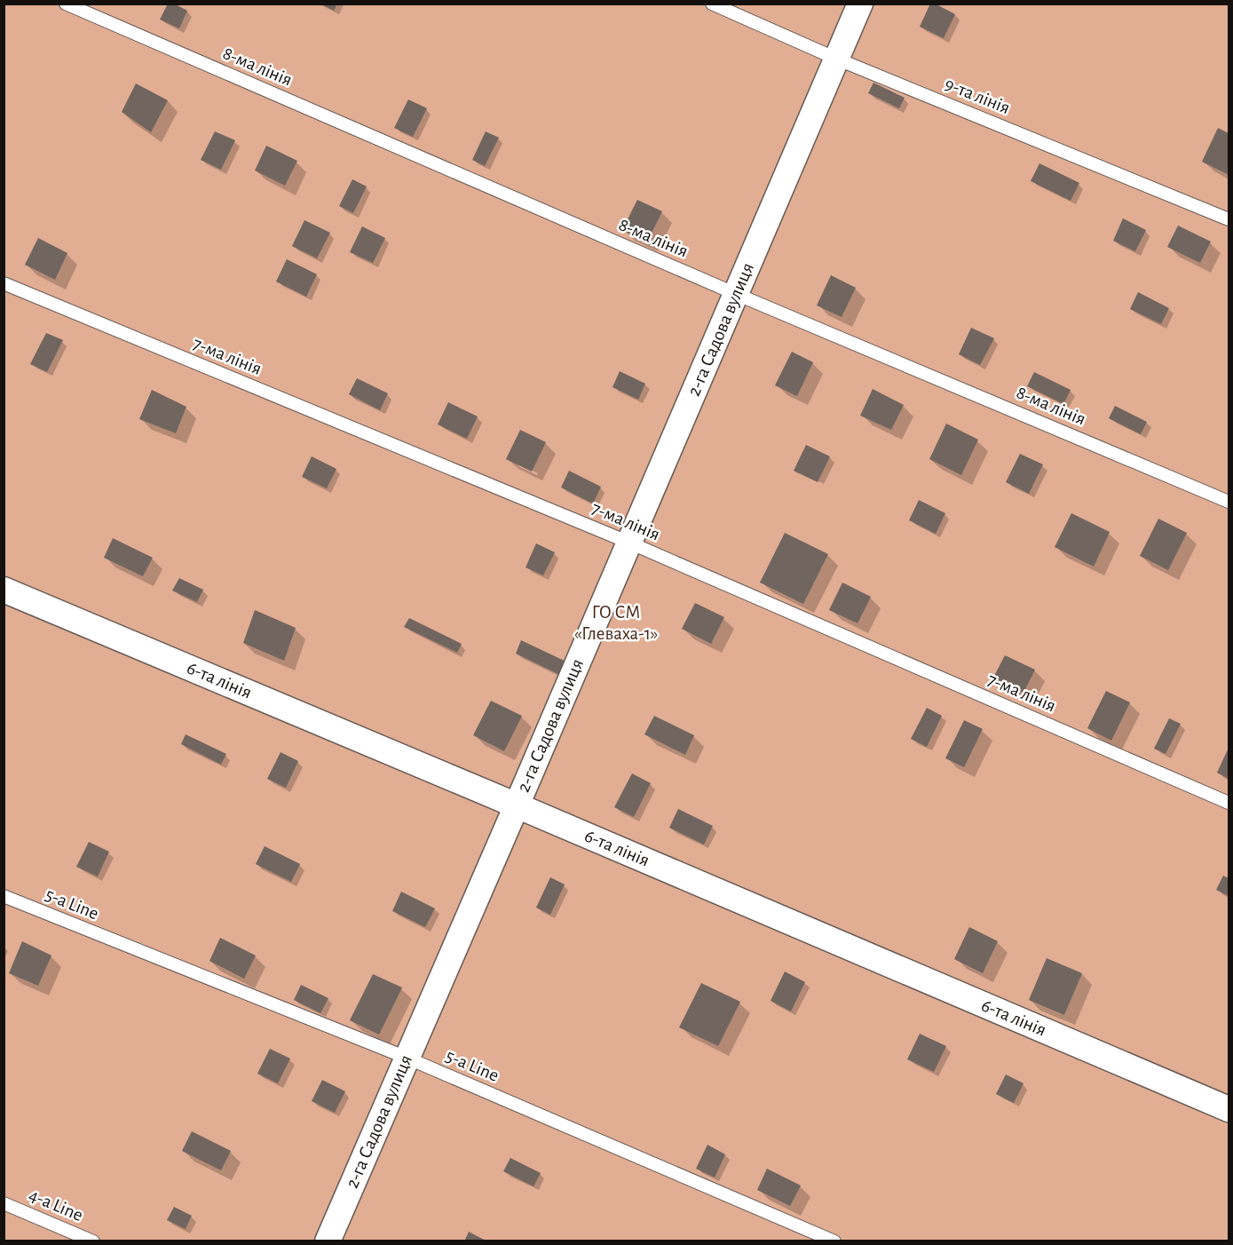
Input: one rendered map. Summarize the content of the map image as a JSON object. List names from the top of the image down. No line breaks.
{"streets":{"street":["2-га Садова вулиця","6-та лінія"],"lane":["8-ма лінія","9-та лінія","7-ма лінія","5-a Line","4-a Line"]},"crossings":[["8-ма лінія","2-га Садова вулиця"],["9-та лінія","2-га Садова вулиця"],["2-га Садова вулиця","7-ма лінія"],["2-га Садова вулиця","6-та лінія"],["2-га Садова вулиця","5-a Line"]],"parks":["ГО СМ «Глеваха-1»"]}
